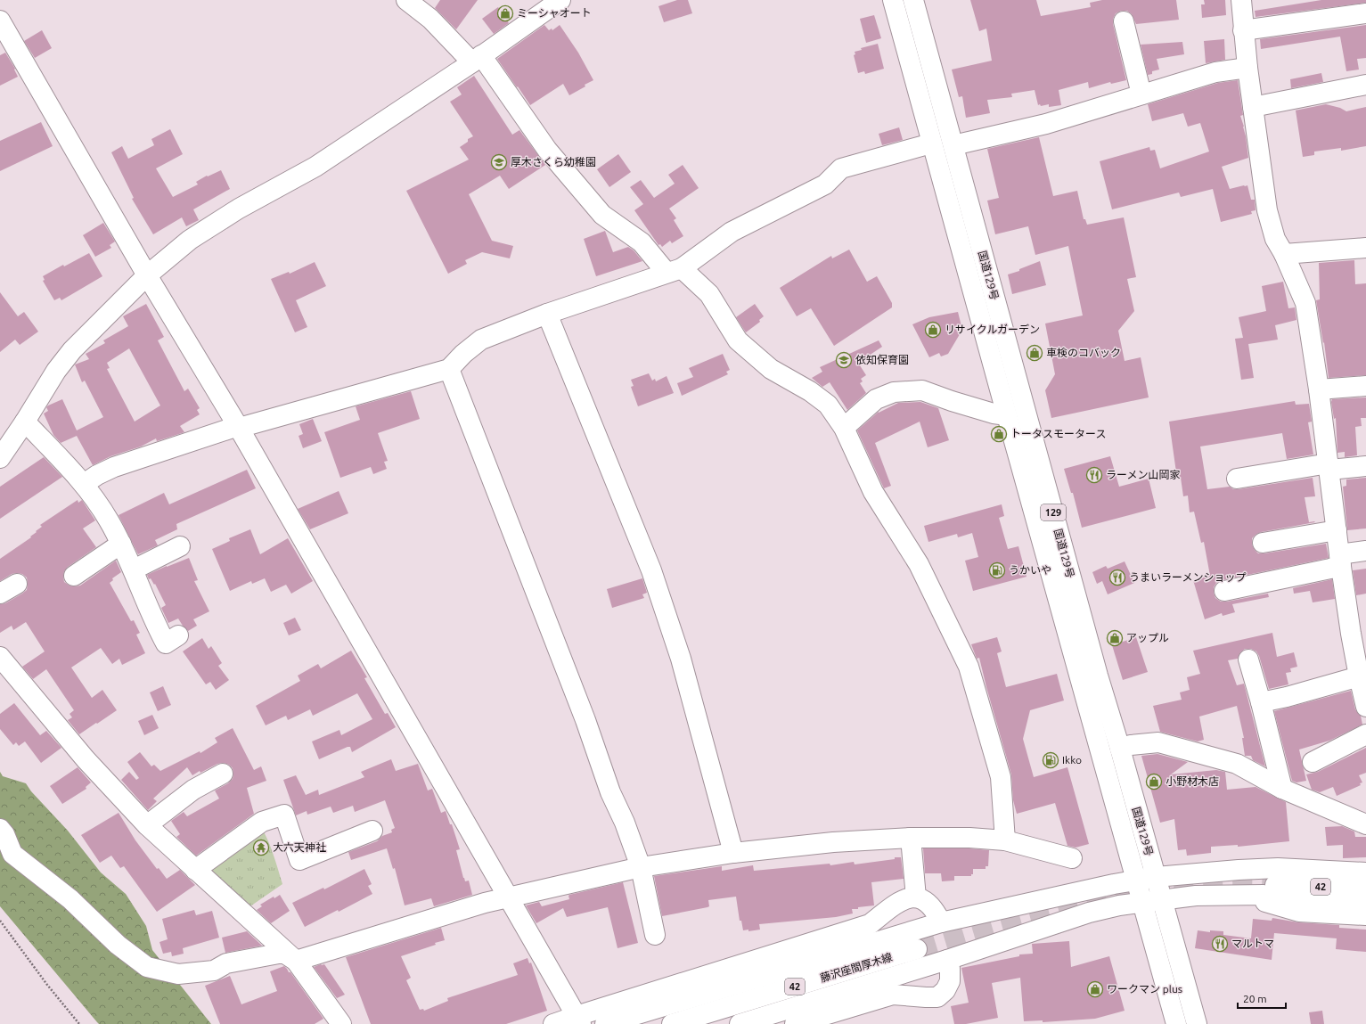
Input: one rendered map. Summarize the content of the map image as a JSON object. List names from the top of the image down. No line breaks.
{"streets":{"main road":["国道129号","129","42","藤沢座間厚木線"]},"places":{"shop":["ミーシャオート","リサイクルガーデン","車検のコバック","トータスモータース","アップル","小野材木店","ワークマン plus"],"school or university":["厚木さくら幼稚園","依知保育園"],"restaurant":["ラーメン山岡家","うまいラーメンショップ","マルトマ"],"fuel station":["うかいや","Ikko"],"temple":["大六天神社"]},"scale_bar":"20 m"}
